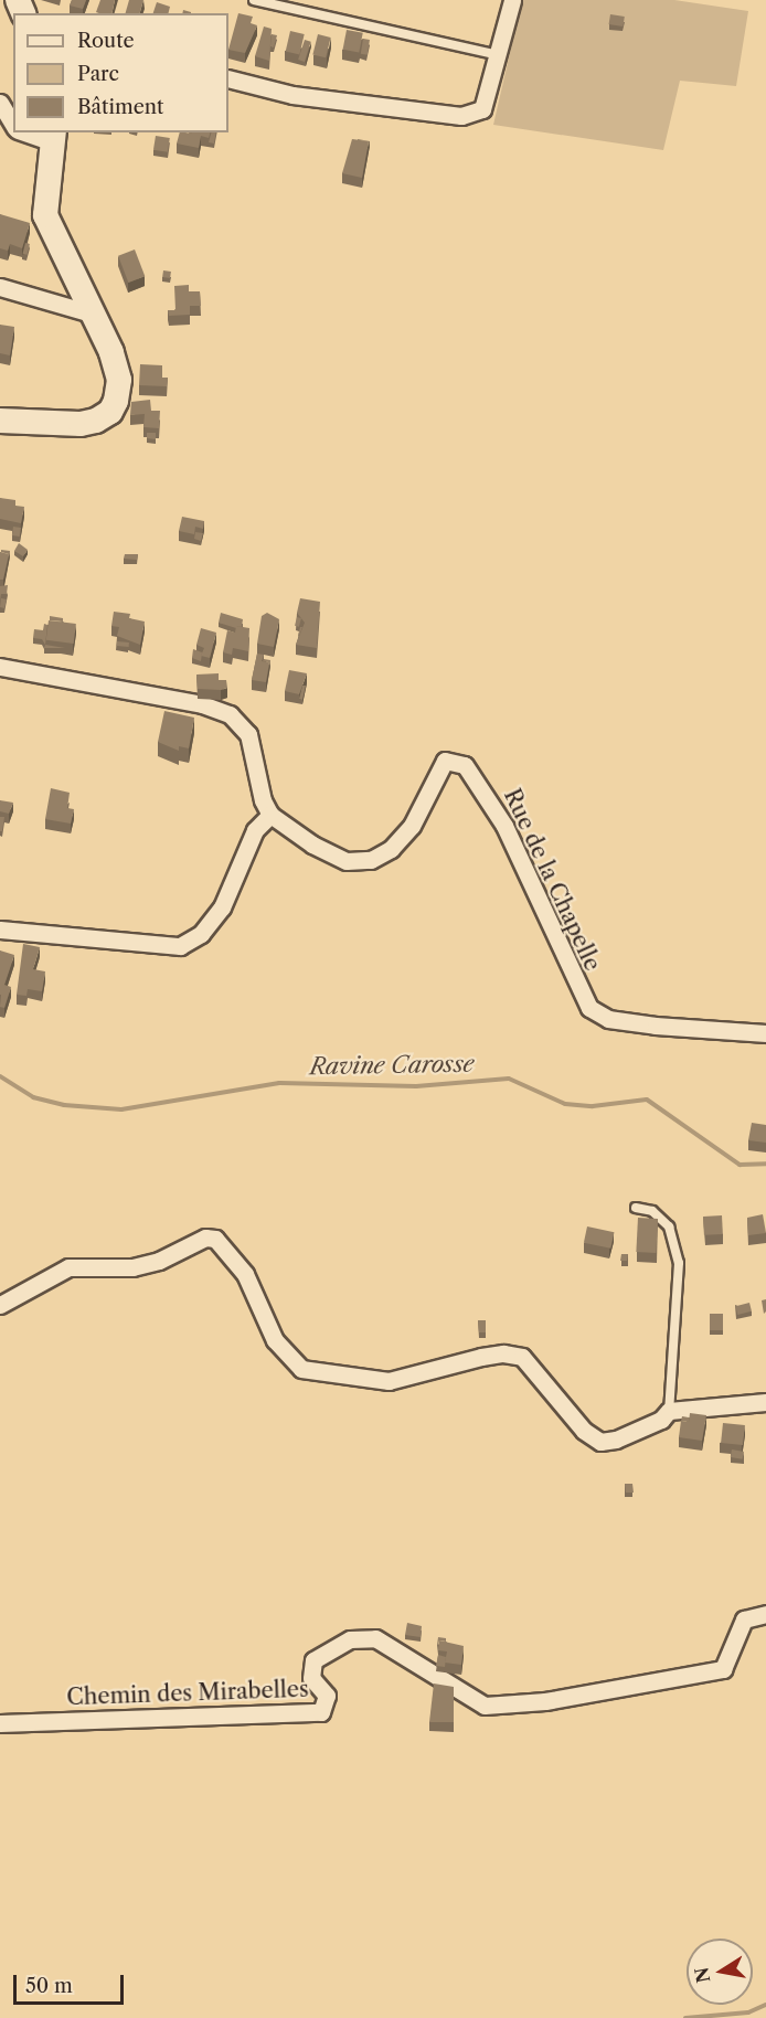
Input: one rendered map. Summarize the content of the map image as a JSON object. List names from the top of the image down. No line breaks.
{"streets":{"street":["Rue de la Chapelle","Chemin des Mirabelles"]},"water":["Ravine Carosse"],"legend":["Route","Parc","Bâtiment"],"scale_bar":"50 m","north":"left"}
